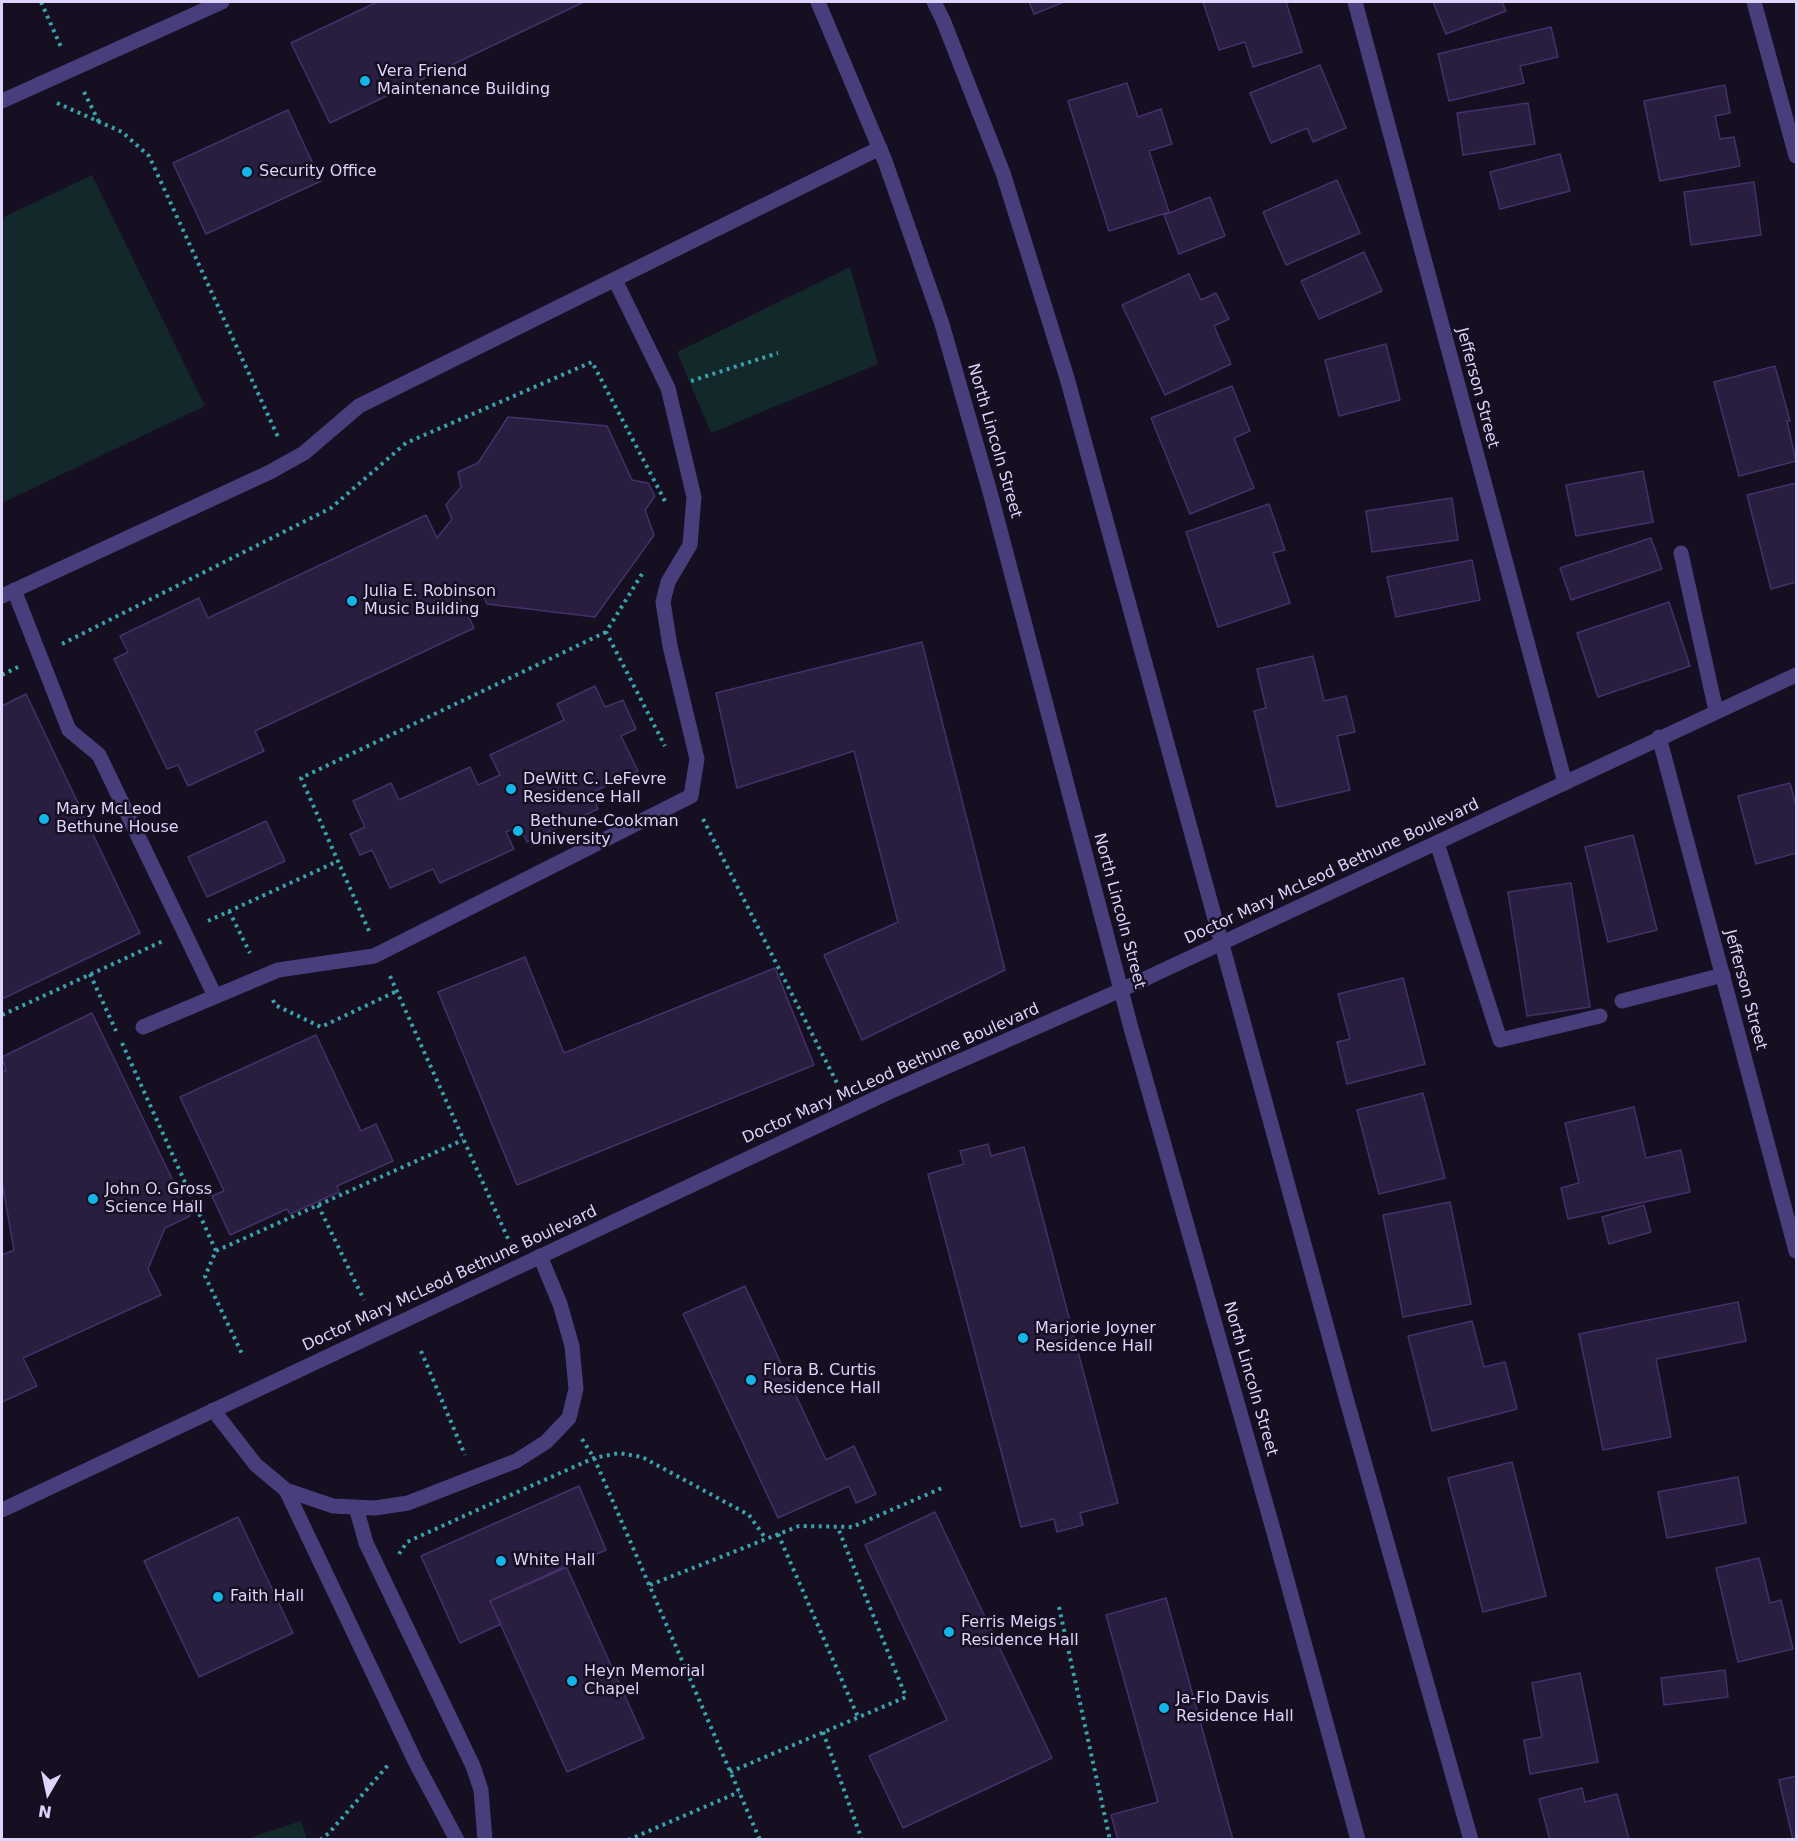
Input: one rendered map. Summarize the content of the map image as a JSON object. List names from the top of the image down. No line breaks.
{"streets":{"street":["Jefferson Street","North Lincoln Street","Doctor Mary McLeod Bethune Boulevard"]},"crossings":[["Jefferson Street","Doctor Mary McLeod Bethune Boulevard"],["North Lincoln Street","Doctor Mary McLeod Bethune Boulevard"]],"places":["Vera Friend Maintenance Building","Security Office","Julia E. Robinson Music Building","DeWitt C. LeFevre Residence Hall","Mary McLeod Bethune House","Bethune-Cookman University","John O. Gross Science Hall","Marjorie Joyner Residence Hall","Flora B. Curtis Residence Hall","White Hall","Faith Hall","Ferris Meigs Residence Hall","Heyn Memorial Chapel","Ja-Flo Davis Residence Hall"],"north":"bottom"}
